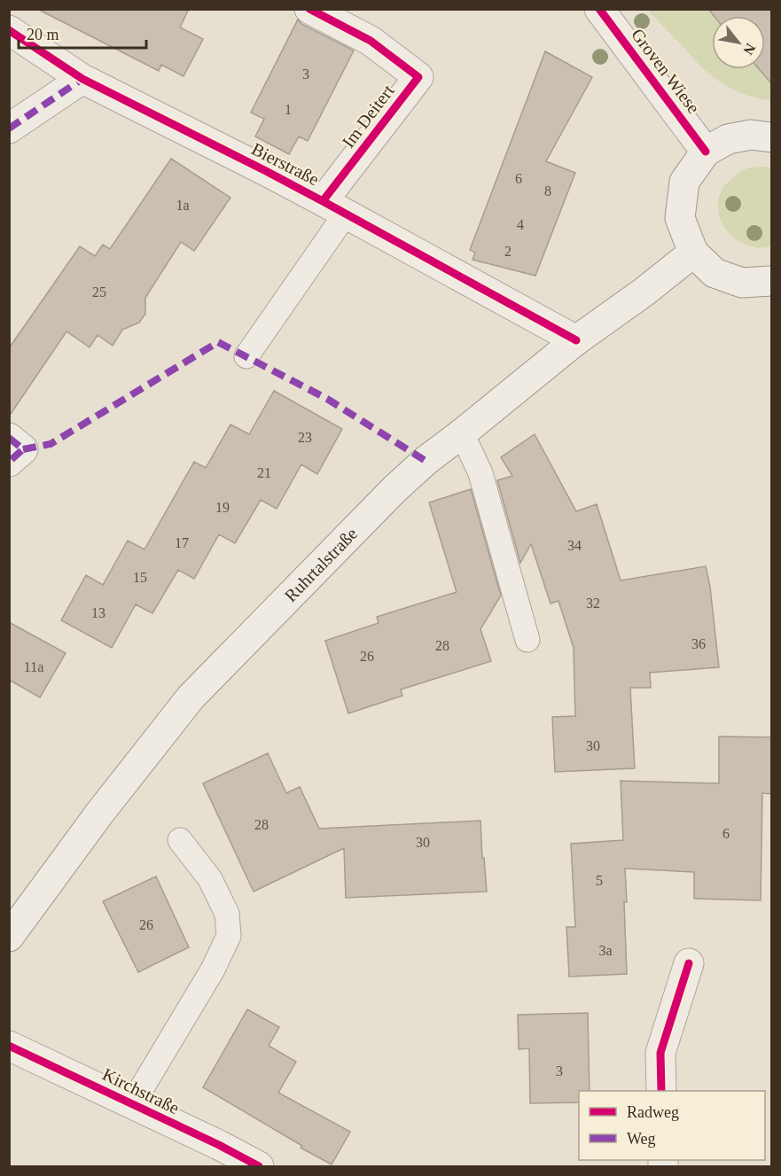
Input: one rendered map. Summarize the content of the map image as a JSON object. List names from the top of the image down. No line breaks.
{"streets":{"street":["Groven Wiese","Im Deitert","Bierstraße","Ruhrtalstraße","Kirchstraße"]},"crossings":[["Im Deitert","Bierstraße"],["Bierstraße","Ruhrtalstraße"]],"house_numbers":["3","1","6","8","1a","4","2","25","23","21","19","17","34","15","32","13","36","28","26","11a","30","28","6","30","5","26","3a","3"],"legend":["Radweg","Weg"],"scale_bar":"20 m","north":"bottom right"}
